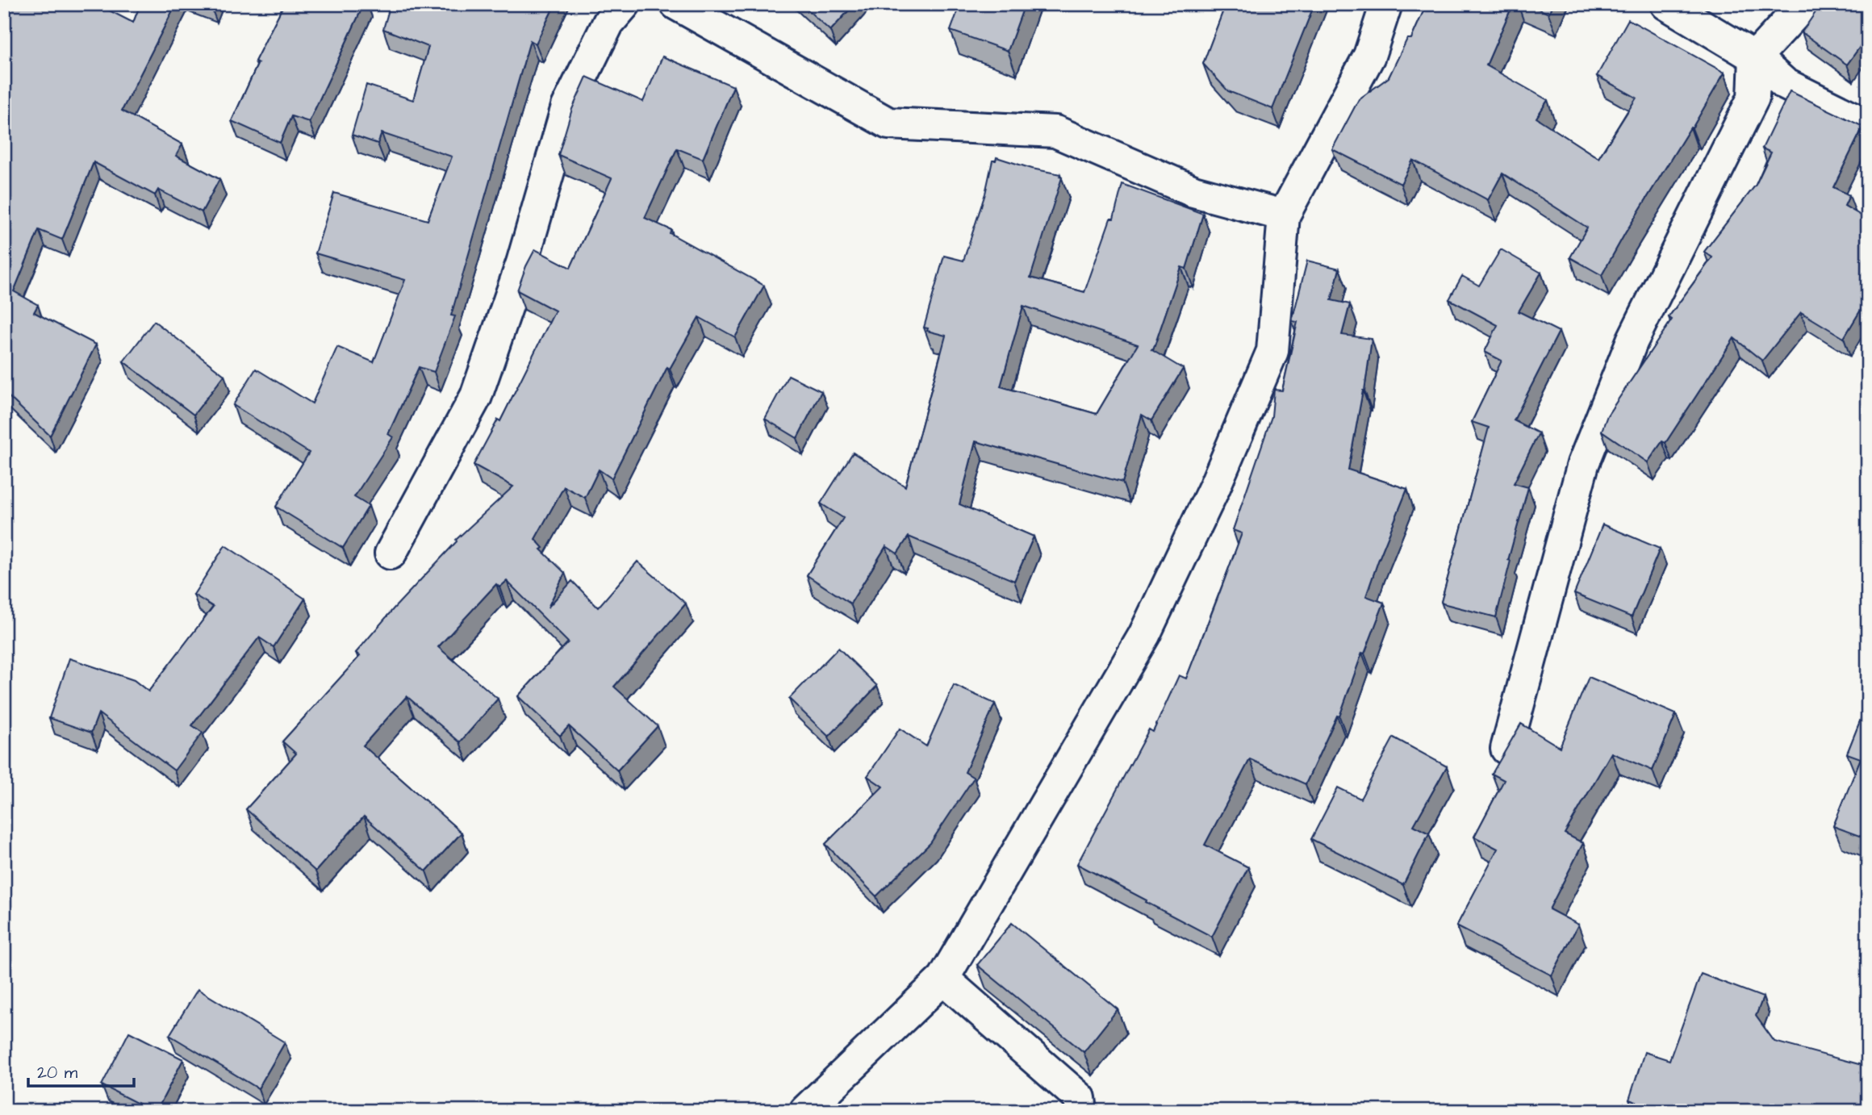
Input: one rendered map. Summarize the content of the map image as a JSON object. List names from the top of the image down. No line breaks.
{"scale_bar":"20 m"}
